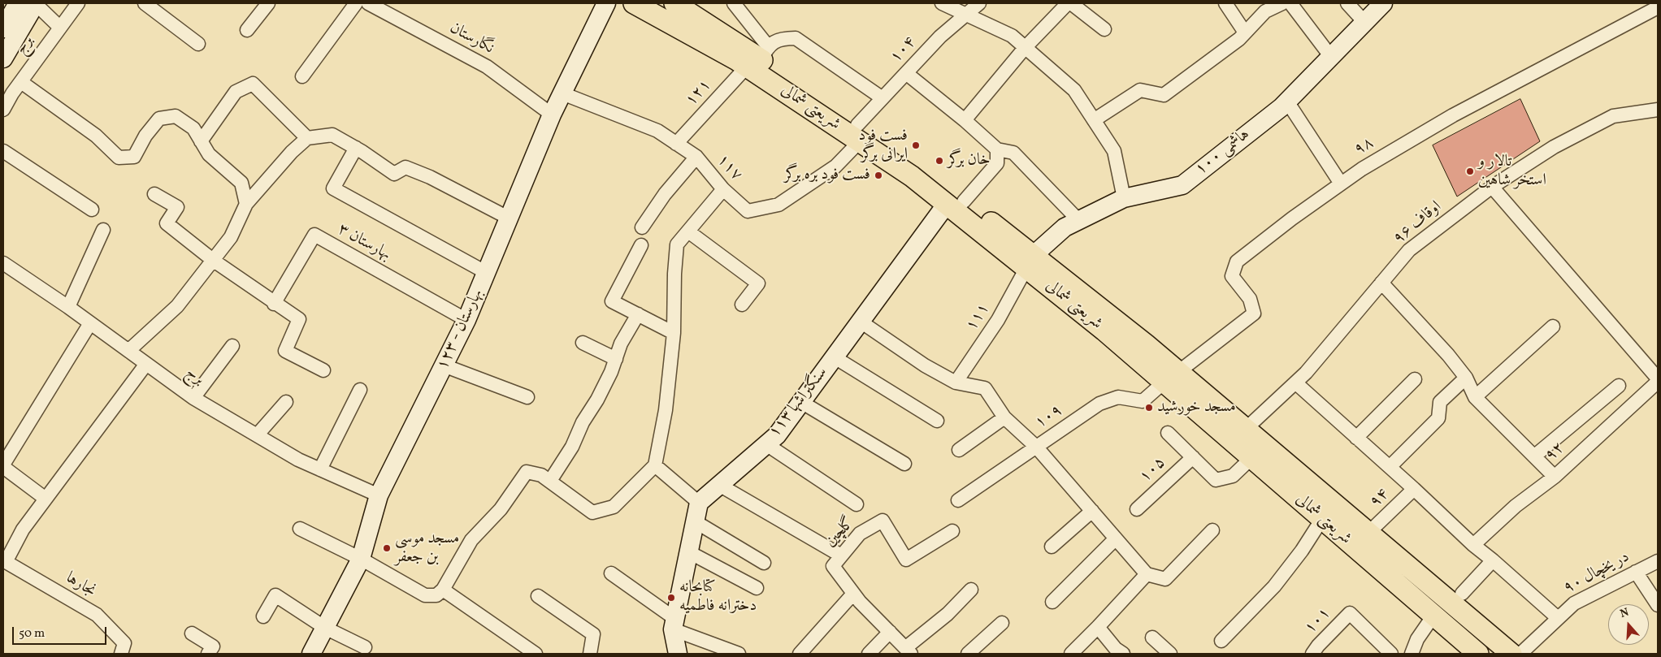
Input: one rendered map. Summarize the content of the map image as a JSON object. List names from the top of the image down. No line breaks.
{"streets":{"main road":["شریعتی شمالی"],"street":["نگارستان","برج","۱۰۴","۱۲۱","۹۸","هاشمی ۱۰۰","۱۱۷","اوقاف ۹۶","بهارستان ۳","۱۱۱","بهارستان - ۱۲۳","سنگتراشها ۱۱۳","۱۰۹","۹۲","۱۰۵","۹۴","گلچین","در یخچال ۹۰","نجارها","۱۰۱"]},"crossings":[["نگارستان","بهارستان - ۱۲۳"],["برج","بهارستان - ۱۲۳"],["۱۰۴","شریعتی شمالی"],["۱۰۴","۱۱۷"],["۱۲۱","شریعتی شمالی"],["۱۲۱","۱۱۷"],["شریعتی شمالی","۹۸"],["شریعتی شمالی","هاشمی ۱۰۰"],["شریعتی شمالی","۱۱۷"],["شریعتی شمالی","اوقاف ۹۶"],["شریعتی شمالی","۱۱۱"],["شریعتی شمالی","سنگتراشها ۱۱۳"],["شریعتی شمالی","۱۰۹"],["شریعتی شمالی","۹۴"],["۹۸","۱۰۹"],["هاشمی ۱۰۰","۱۱۱"],["۱۱۷","بهارستان - ۱۲۳"],["بهارستان ۳","بهارستان - ۱۲۳"]],"places":["فست فود ایرانی برگر","خان برگر","تالار و استخر شاهین","فست فود بره برگر","مسجد خورشید","مسجد موسی بن جعفر","کتابحانه دخترانه فاطمیه"],"scale_bar":"50 m","north":"top"}
